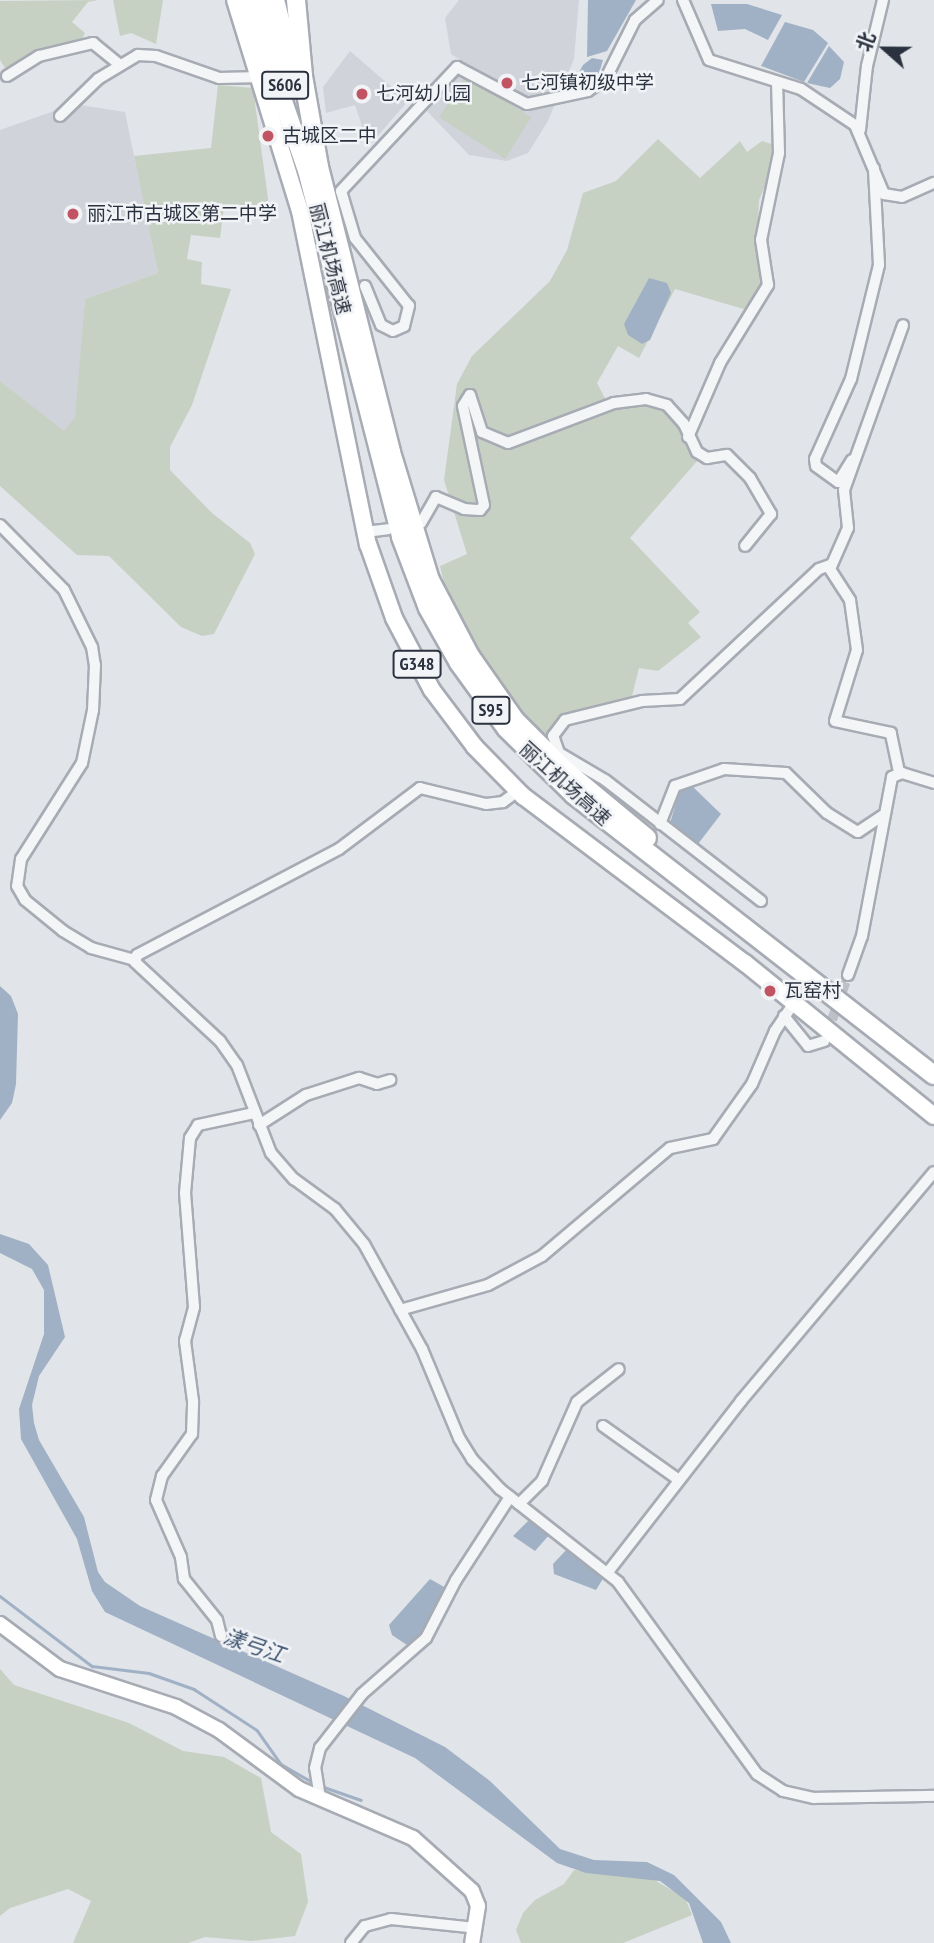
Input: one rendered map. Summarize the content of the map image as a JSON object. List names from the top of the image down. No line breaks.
{"streets":{"highway":["S606","丽江机场高速","G348","S95"]},"crossings":[["S606","丽江机场高速"]],"water":["漾弓江"],"places":["七河镇初级中学","七河幼儿园","古城区二中","丽江市古城区第二中学","瓦窑村"],"north":"left"}
